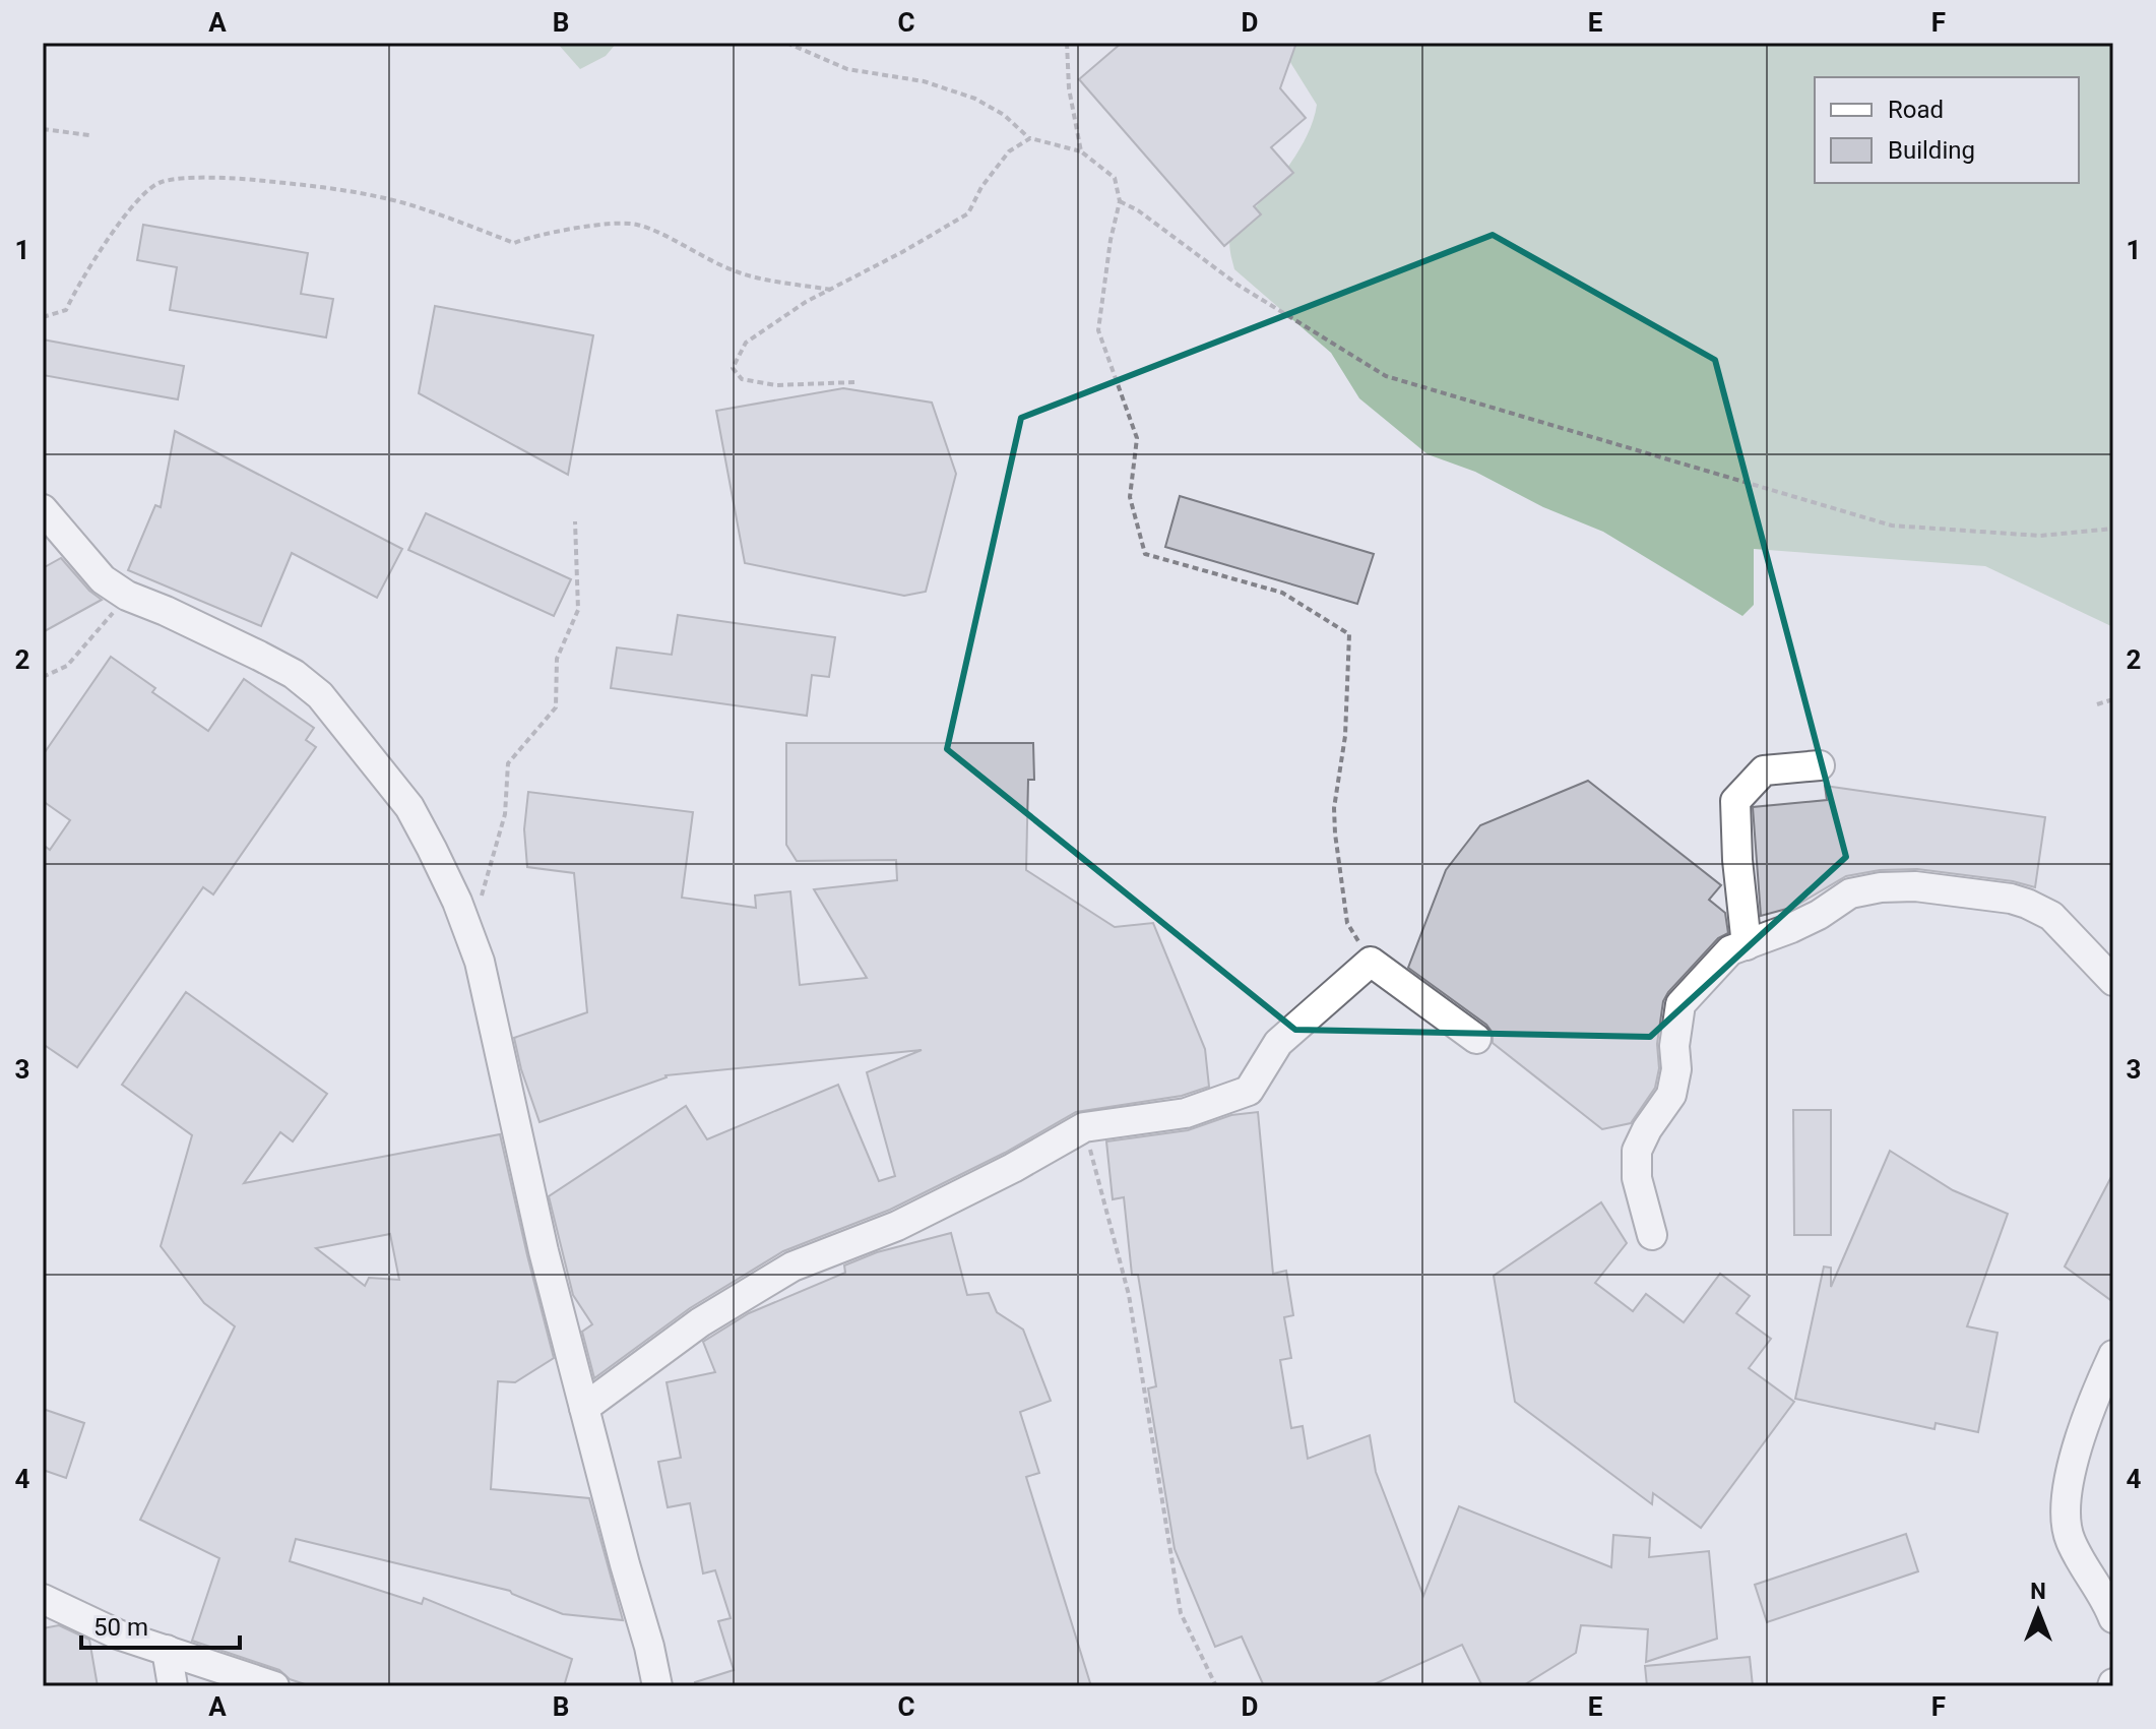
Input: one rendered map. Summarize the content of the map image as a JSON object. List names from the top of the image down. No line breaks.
{"legend":["Road","Building"],"scale_bar":"50 m","north":"top","grid":{"columns":["A","B","C","D","E","F"],"rows":["1","2","3","4"]}}
